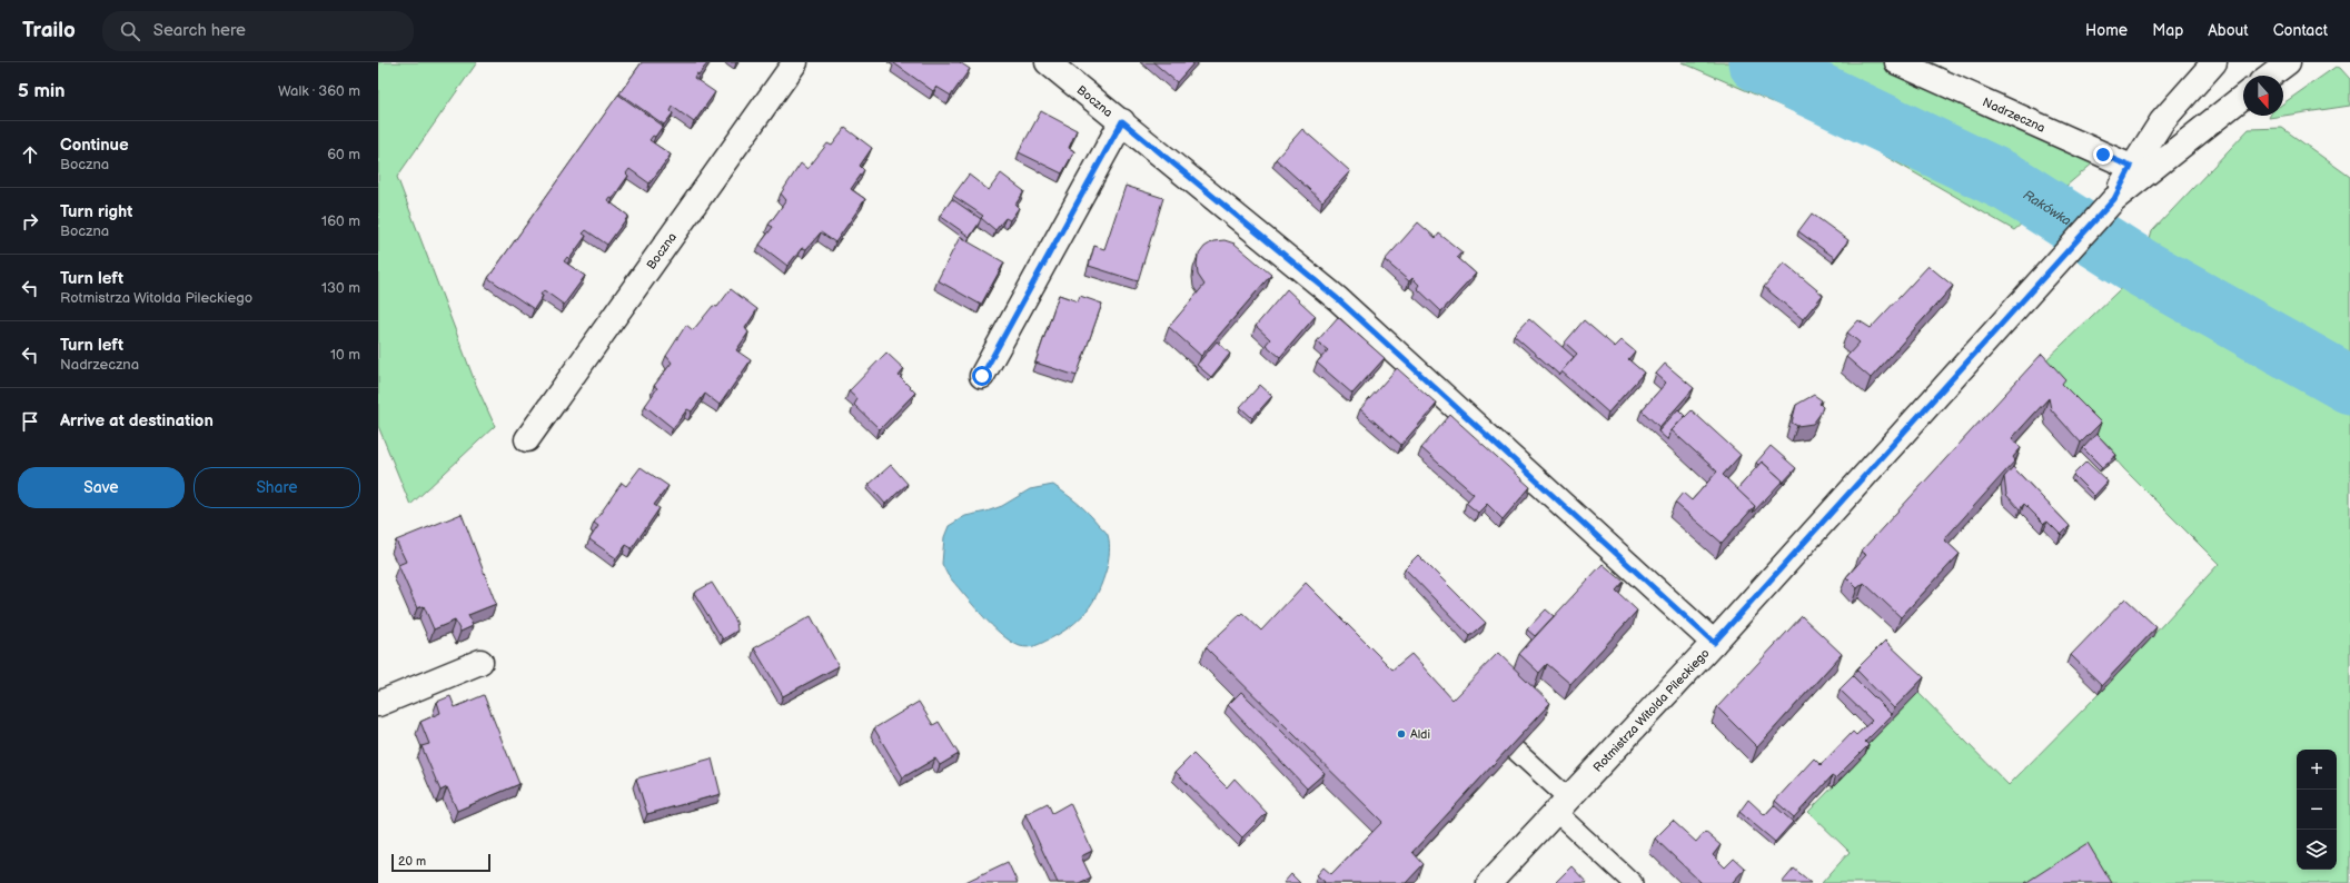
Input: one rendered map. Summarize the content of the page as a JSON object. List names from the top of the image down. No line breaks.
{"streets":{"street":["Boczna","Nadrzeczna","Rotmistrza Witolda Pileckiego"]},"crossings":[["Boczna","Rotmistrza Witolda Pileckiego"],["Nadrzeczna","Rotmistrza Witolda Pileckiego"]],"water":["Rakówka"],"places":["Aldi"],"scale_bar":"20 m","north":"bottom","page":{"header":"Trailo","search":"Search here","nav":["Home","Map","About","Contact"],"heading":["5 min","Walk · 360 m"],"list":[["Continue","Boczna","60 m"],["Turn right","Boczna","160 m"],["Turn left","Rotmistrza Witolda Pileckiego","130 m"],["Turn left","Nadrzeczna","10 m"],"Arrive at destination"],"buttons":["Save","Share"],"map_buttons":["+","−"],"scale":"20 m"}}
